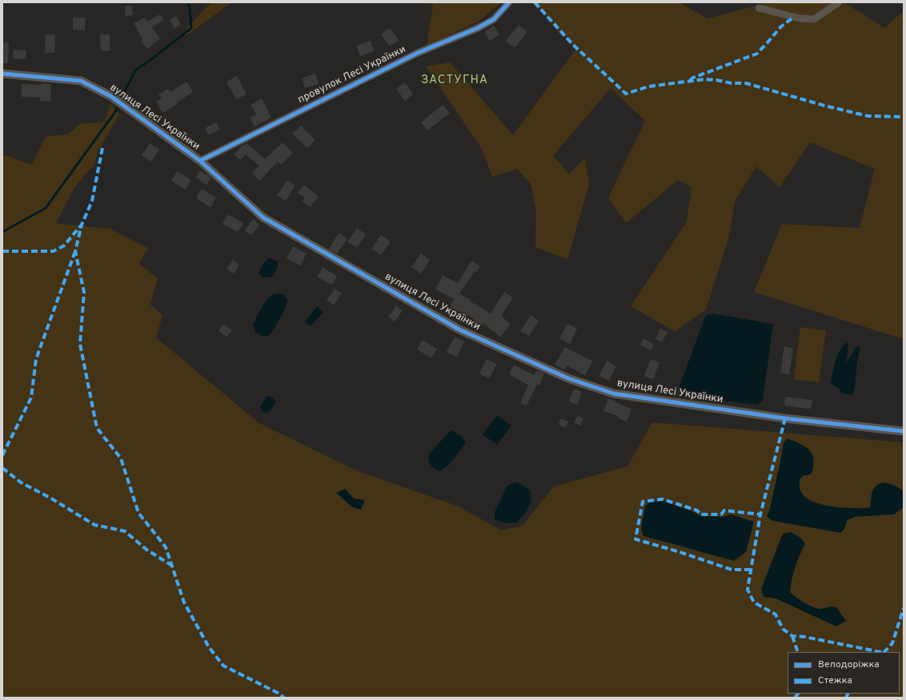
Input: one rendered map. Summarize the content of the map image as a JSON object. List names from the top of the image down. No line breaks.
{"streets":{"street":["провулок Лесі Українки","вулиця Лесі Українки"]},"crossings":[["провулок Лесі Українки","вулиця Лесі Українки"]],"districts":["ЗАСТУГНА"],"legend":["Велодоріжка","Стежка"]}
